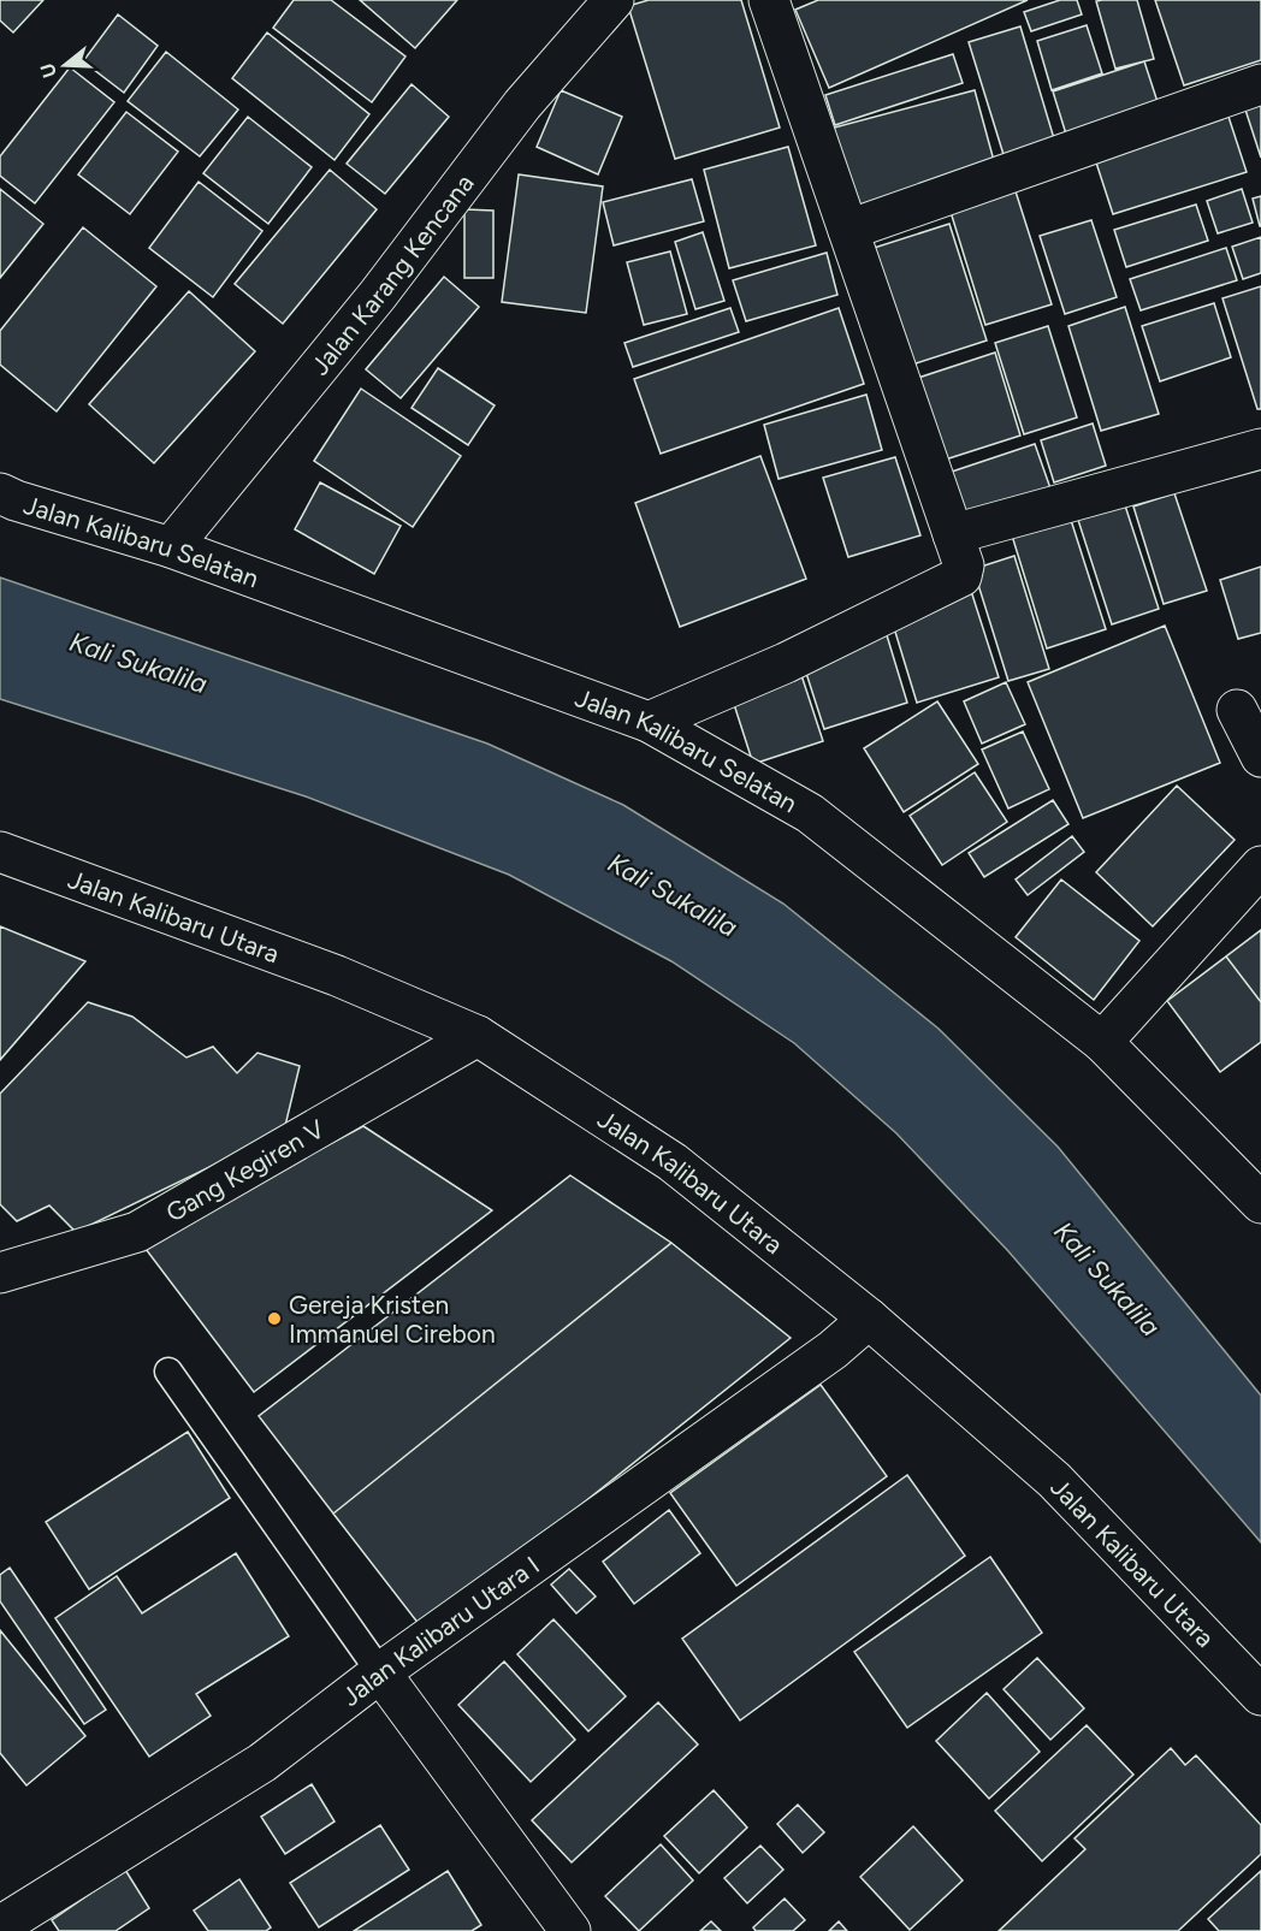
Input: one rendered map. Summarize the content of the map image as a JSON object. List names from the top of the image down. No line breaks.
{"streets":{"street":["Jalan Karang Kencana","Jalan Kalibaru Selatan","Jalan Kalibaru Utara","Gang Kegiren V","Jalan Kalibaru Utara I"]},"crossings":[["Jalan Karang Kencana","Jalan Kalibaru Selatan"],["Jalan Kalibaru Utara","Gang Kegiren V"],["Jalan Kalibaru Utara","Jalan Kalibaru Utara I"]],"water":["Kali Sukalila"],"places":["Gereja Kristen Immanuel Cirebon"],"north":"left"}
